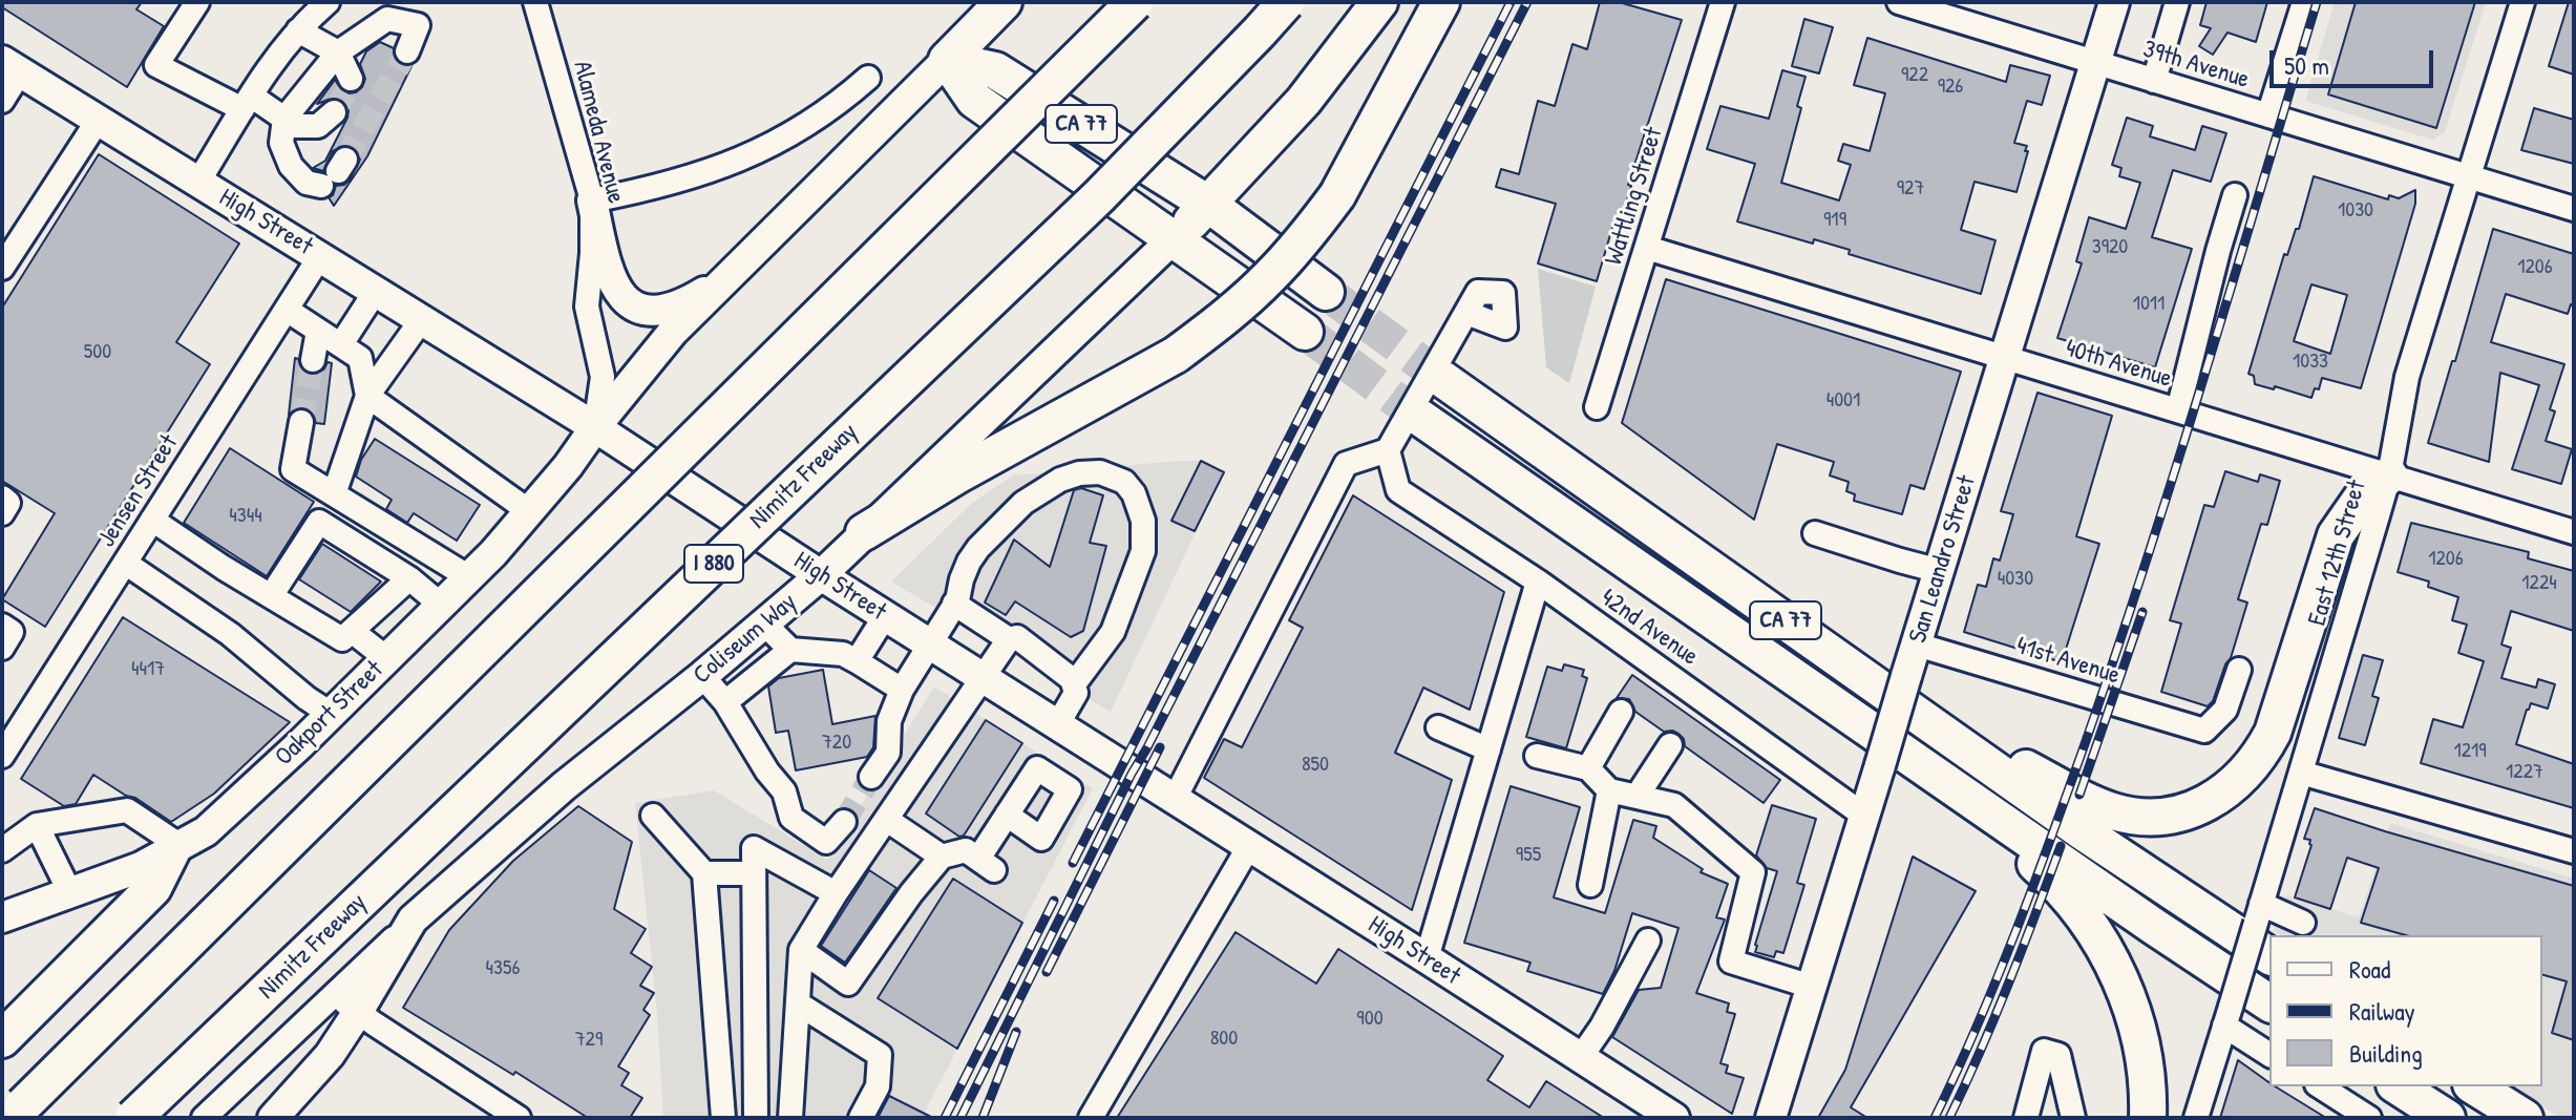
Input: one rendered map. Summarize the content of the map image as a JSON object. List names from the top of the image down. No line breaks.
{"streets":{"highway":["CA 77","Nimitz Freeway","I 880"],"main road":["High Street","San Leandro Street","Coliseum Way","Oakport Street"],"street":["39th Avenue","Alameda Avenue","Wattling Street","40th Avenue","Jensen Street","East 12th Street","42nd Avenue","41st Avenue"]},"crossings":[["39th Avenue","East 12th Street"],["39th Avenue","San Leandro Street"],["CA 77","Coliseum Way"],["Alameda Avenue","High Street"],["Alameda Avenue","Oakport Street"],["Wattling Street","40th Avenue"],["High Street","Jensen Street"],["High Street","Coliseum Way"],["High Street","Oakport Street"],["40th Avenue","East 12th Street"],["40th Avenue","San Leandro Street"],["San Leandro Street","42nd Avenue"],["San Leandro Street","41st Avenue"]],"house_numbers":["922","926","927","1030","919","3920","1206","1011","500","1033","4001","4344","1206","4030","1224","4417","720","1219","850","1227","955","4356","900","800","729"],"legend":["Road","Railway","Building"],"scale_bar":"50 m"}
